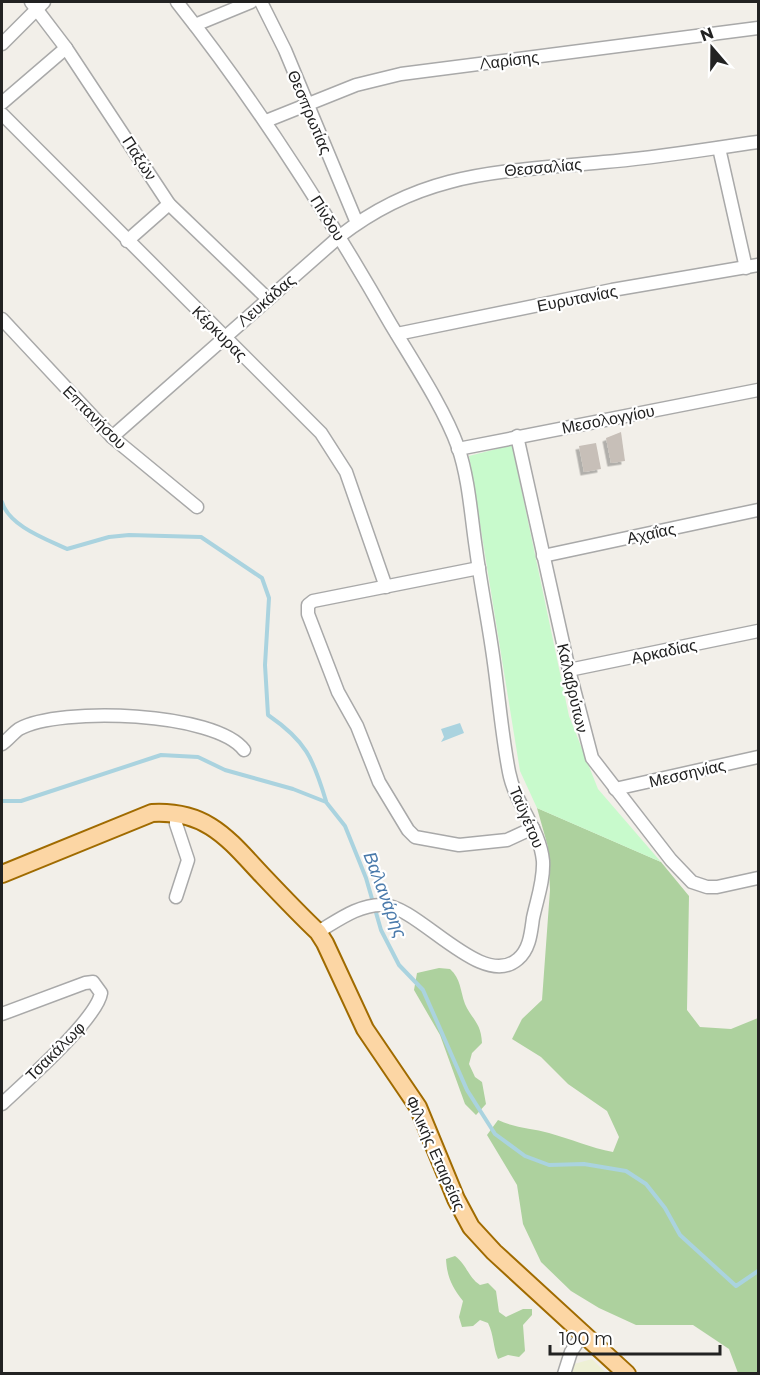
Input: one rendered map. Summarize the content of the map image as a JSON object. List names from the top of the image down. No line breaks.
{"streets":{"main road":["Φιλικής Εταιρείας"],"street":["Λαρίσης","Θεσπρωτίας","Παξών","Θεσσαλίας","Πίνδου","Ευρυτανίας","Λευκάδας","Κέρκυρας","Επτανήσου","Μεσολογγίου","Αχαΐας","Αρκαδίας","Καλαβρύτων","Μεσσηνίας","Ταϋγέτου","Τσακάλωφ"]},"crossings":[["Λαρίσης","Θεσπρωτίας"],["Λαρίσης","Πίνδου"],["Θεσπρωτίας","Θεσσαλίας"],["Παξών","Λευκάδας"],["Θεσσαλίας","Πίνδου"],["Θεσσαλίας","Λευκάδας"],["Πίνδου","Ευρυτανίας"],["Πίνδου","Λευκάδας"],["Πίνδου","Μεσολογγίου"],["Πίνδου","Ταϋγέτου"],["Λευκάδας","Κέρκυρας"],["Λευκάδας","Επτανήσου"],["Μεσολογγίου","Καλαβρύτων"],["Μεσολογγίου","Ταϋγέτου"],["Αχαΐας","Καλαβρύτων"],["Αρκαδίας","Καλαβρύτων"],["Καλαβρύτων","Μεσσηνίας"],["Ταϋγέτου","Φιλικής Εταιρείας"]],"water":["Βαλανάρης"],"scale_bar":"100 m","north":"top"}
